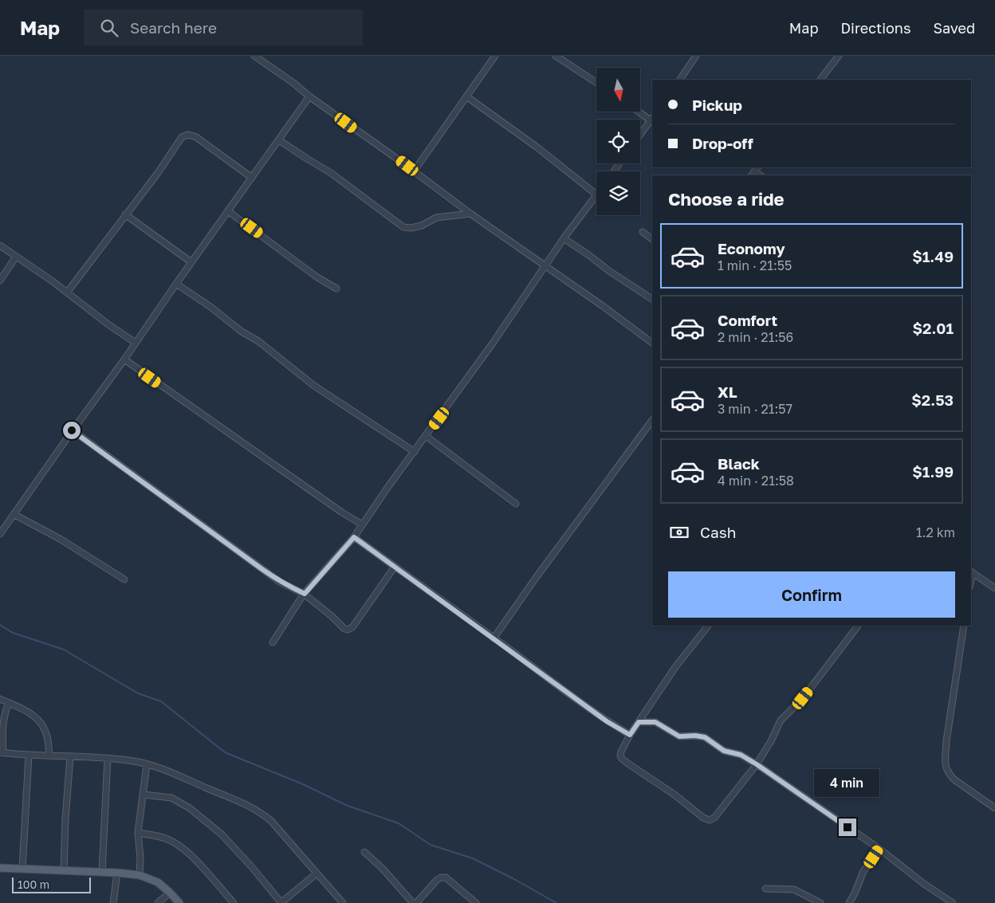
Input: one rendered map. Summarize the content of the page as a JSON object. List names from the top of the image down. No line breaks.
{"scale_bar":"100 m","north":"bottom","page":{"header":"Map","search":"Search here","nav":["Map","Directions","Saved"],"banner":["Pickup","Drop-off"],"heading":"Choose a ride","list":[{"name":"Economy","note":"1 min · 21:55","value":"$1.49"},{"name":"Comfort","note":"2 min · 21:56","value":"$2.01"},{"name":"XL","note":"3 min · 21:57","value":"$2.53"},{"name":"Black","note":"4 min · 21:58","value":"$1.99"}],"pay":["Cash","1.2 km"],"buttons":"Confirm","bubble":"4 min","scale":"100 m"}}
